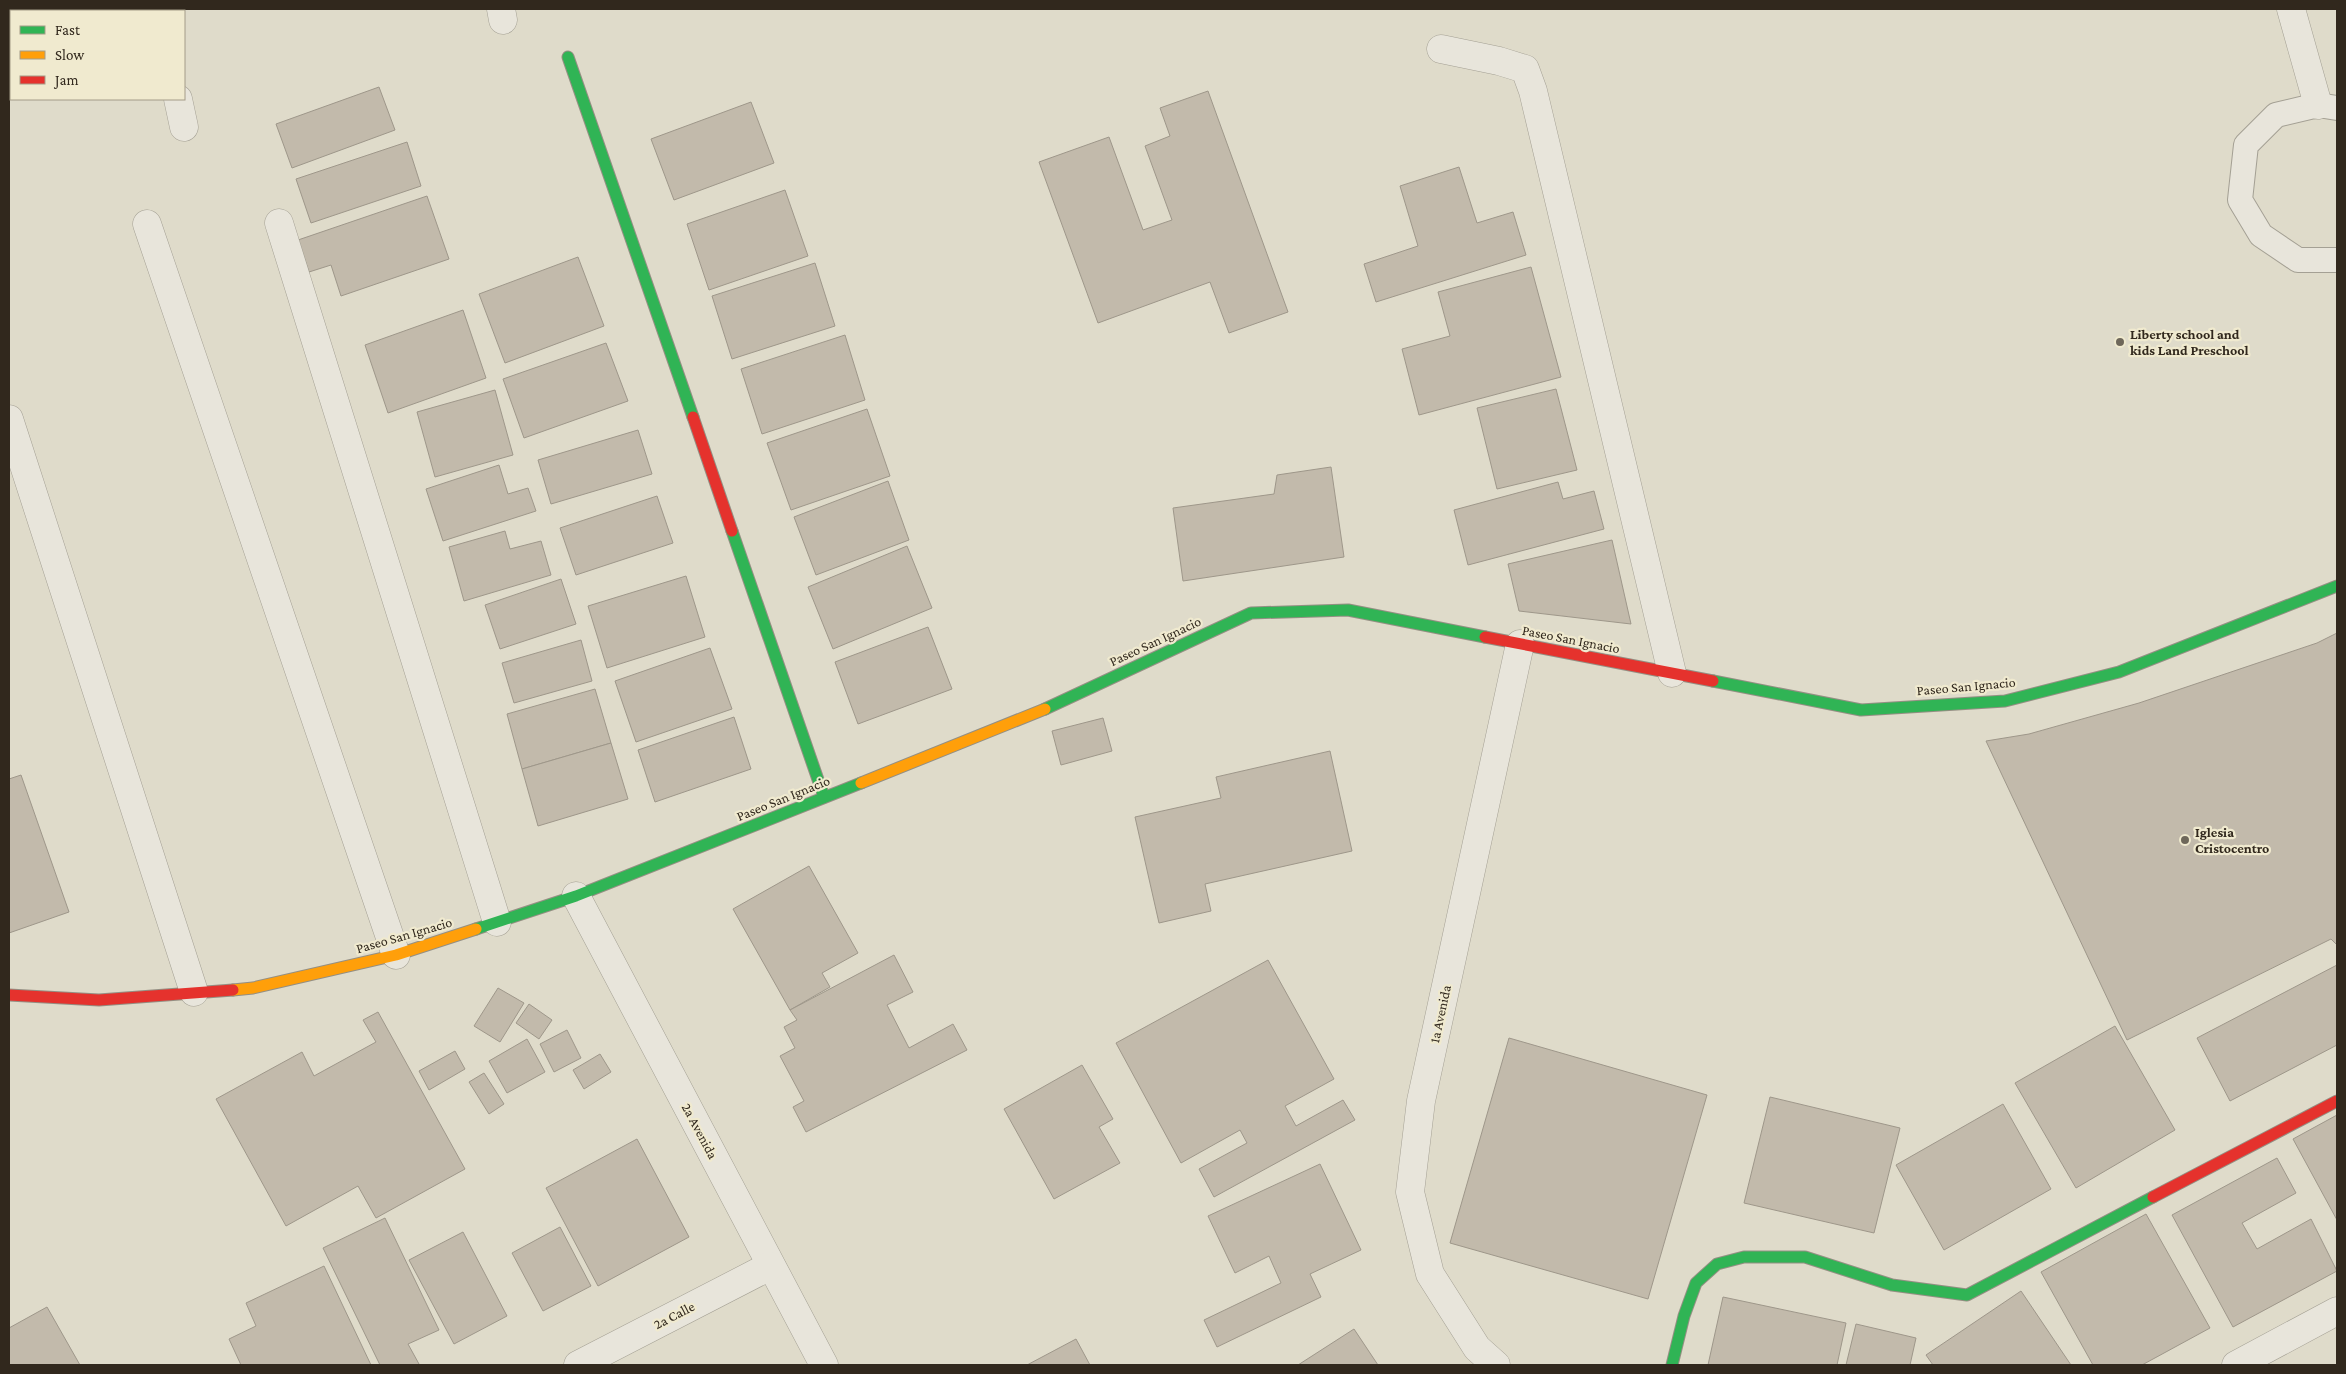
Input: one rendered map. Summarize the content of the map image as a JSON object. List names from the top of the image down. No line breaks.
{"streets":{"street":["Paseo San Ignacio","1a Avenida","2a Avenida","2a Calle"]},"crossings":[["Paseo San Ignacio","1a Avenida"],["Paseo San Ignacio","2a Avenida"],["2a Avenida","2a Calle"]],"places":["Liberty school and kids Land Preschool","Iglesia Cristocentro"],"legend":["Fast","Slow","Jam"]}
